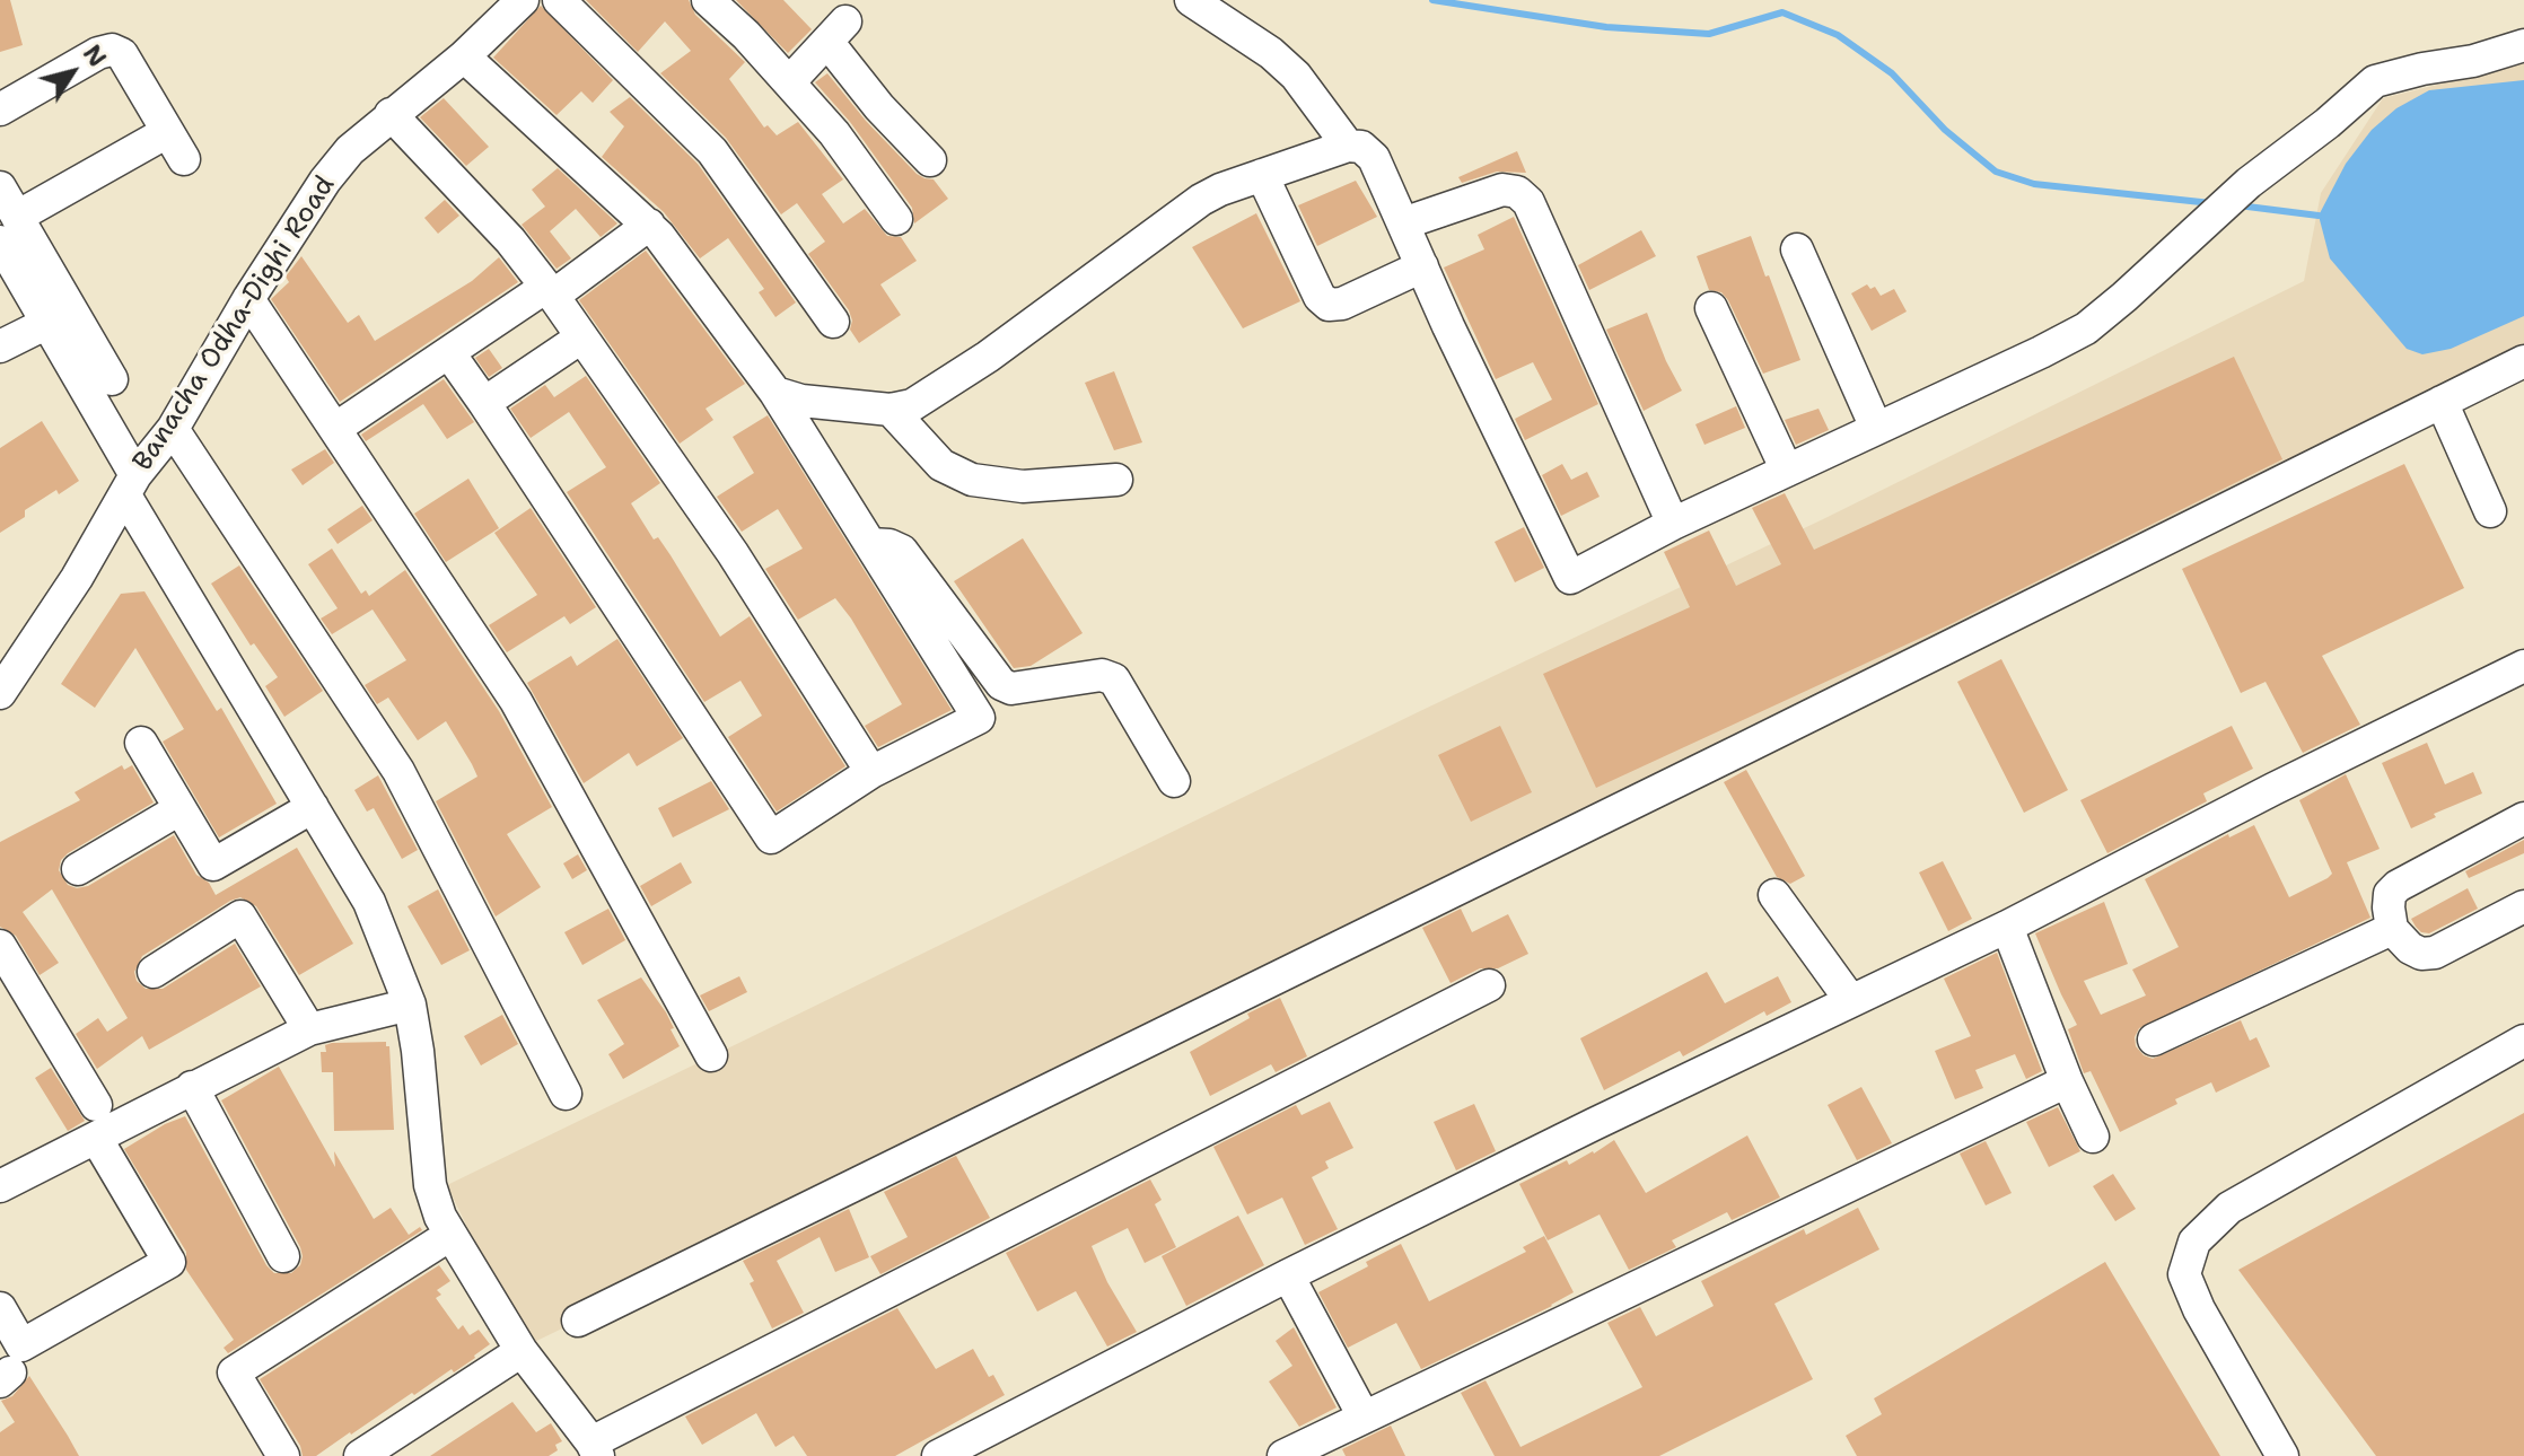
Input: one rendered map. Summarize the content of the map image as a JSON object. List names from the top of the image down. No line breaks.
{"streets":{"street":["Banacha Odha-Dighi Road"]},"north":"top right"}
